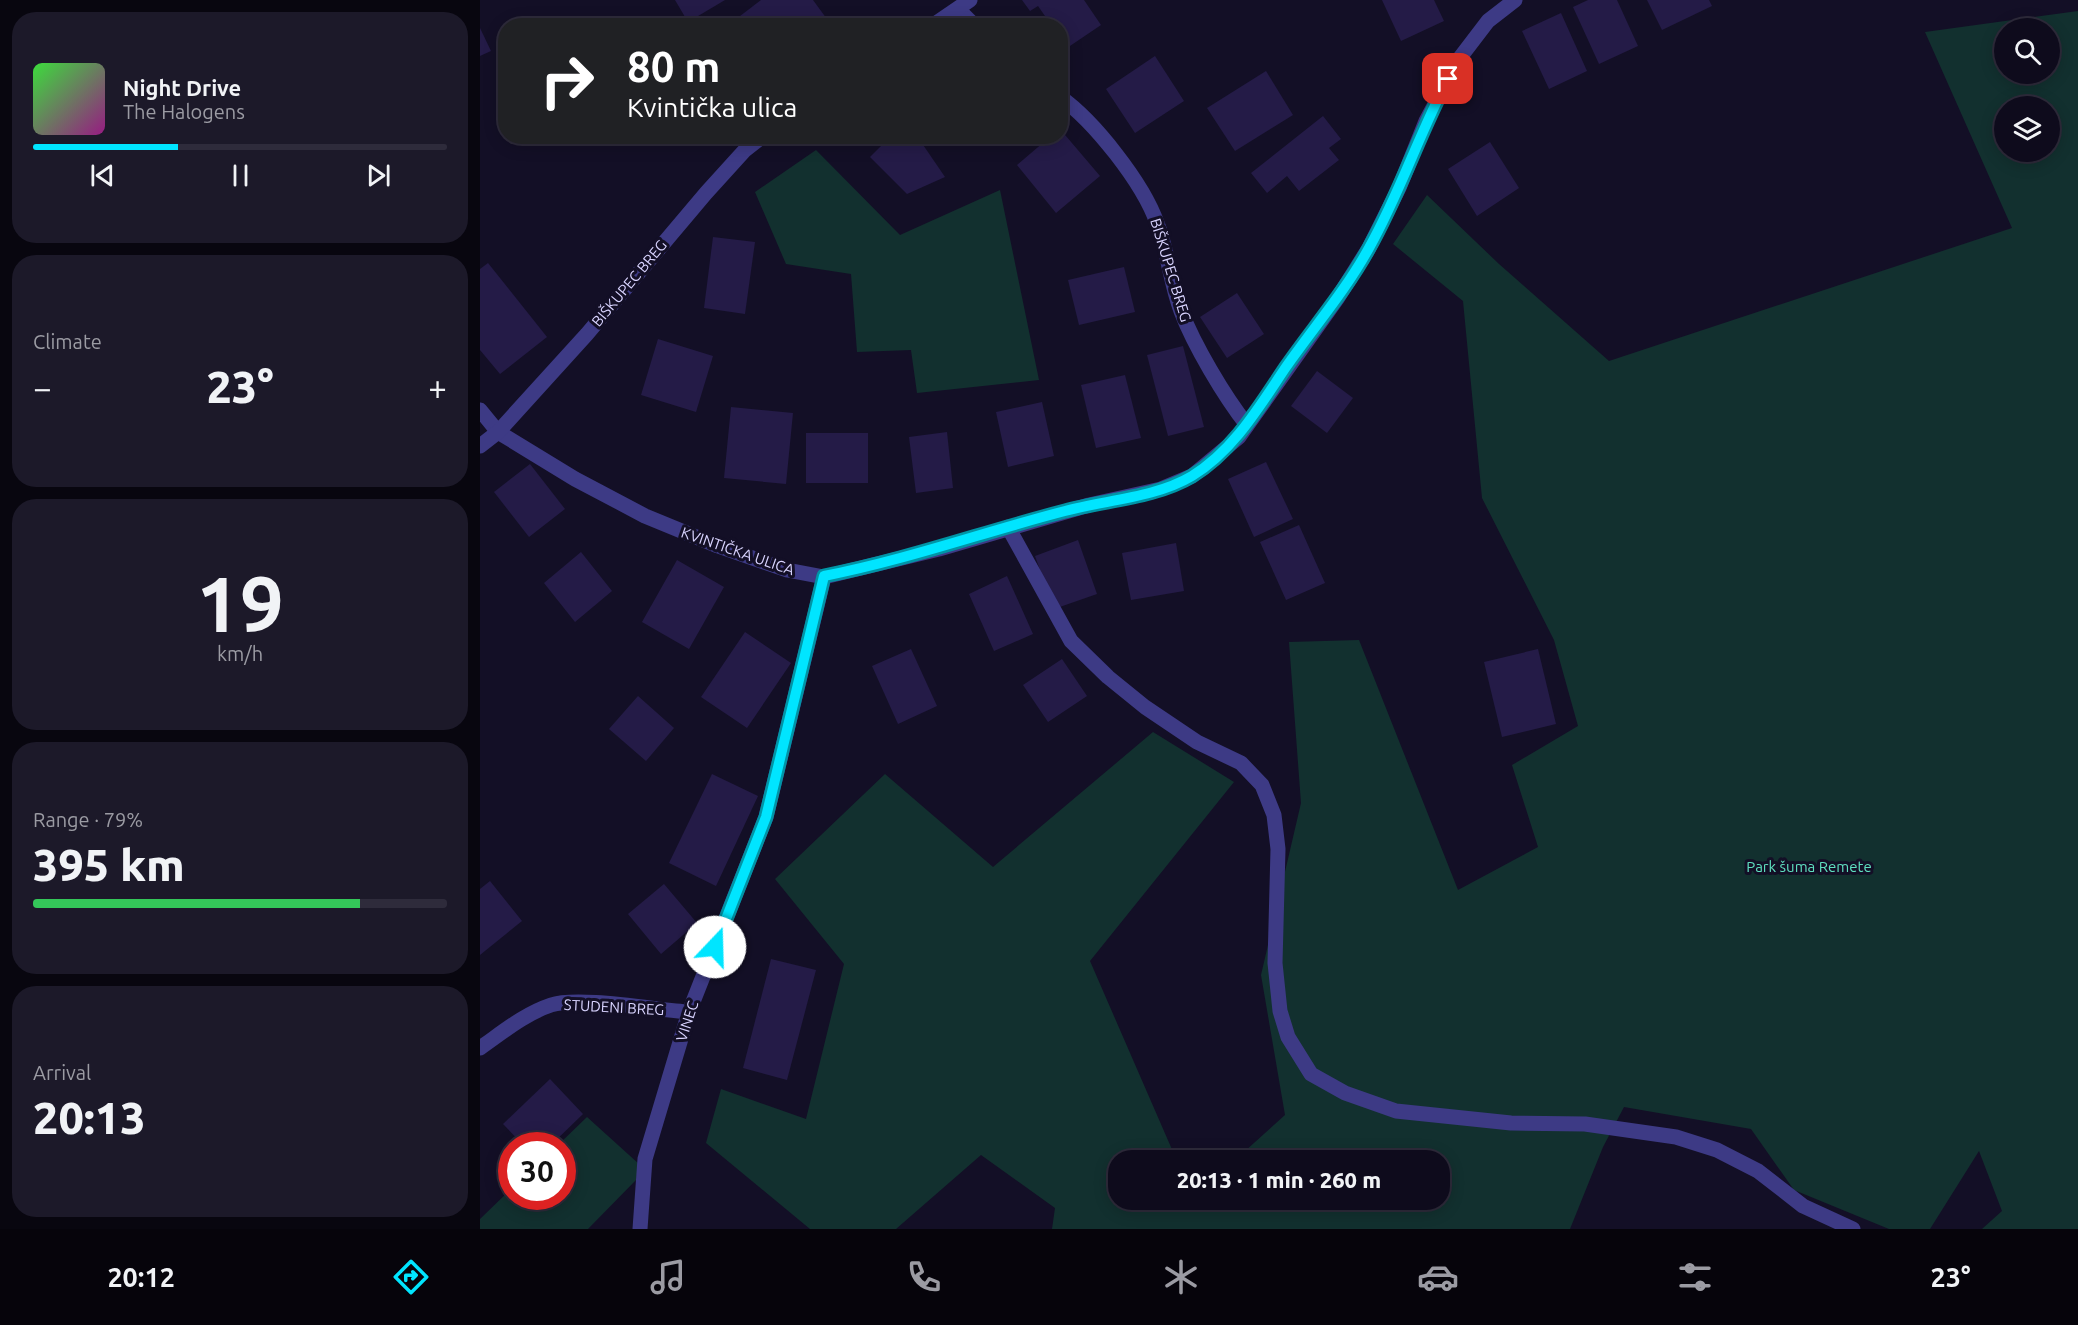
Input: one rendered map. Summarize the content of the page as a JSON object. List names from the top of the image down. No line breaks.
{"streets":{"street":["BIŠKUPEC BREG","KVINTIČKA ULICA","STUDENI BREG","VINEC"]},"crossings":[["BIŠKUPEC BREG","KVINTIČKA ULICA"],["KVINTIČKA ULICA","VINEC"],["STUDENI BREG","VINEC"]],"parks":["Park šuma Remete"],"page":{"turn":["80 m","Kvintička ulica"],"song":["Night Drive","The Halogens"],"tile":["Climate",["19","km/h"],["Range · 79%","395 km"],["Arrival","20:13"]],"heat":["−","23°","+"],"limit":"30","trip":"20:13 · 1 min · 260 m","tabs":["20:12","23°"]}}
